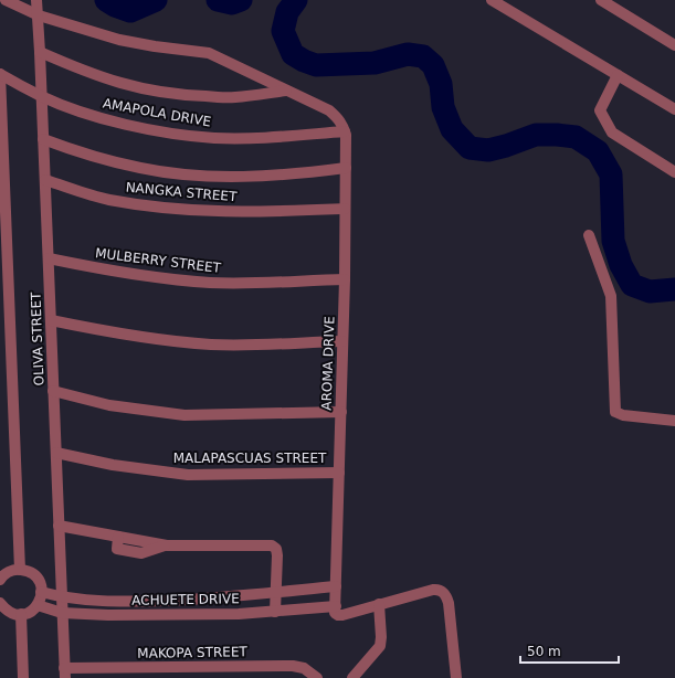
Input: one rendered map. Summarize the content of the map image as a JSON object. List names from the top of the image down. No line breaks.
{"streets":{"street":["AMAPOLA DRIVE","NANGKA STREET","MULBERRY STREET","OLIVA STREET","AROMA DRIVE","MALAPASCUAS STREET","ACHUETE DRIVE","MAKOPA STREET"]},"crossings":[["AMAPOLA DRIVE","OLIVA STREET"],["AMAPOLA DRIVE","AROMA DRIVE"],["NANGKA STREET","OLIVA STREET"],["NANGKA STREET","AROMA DRIVE"],["MULBERRY STREET","OLIVA STREET"],["MULBERRY STREET","AROMA DRIVE"],["OLIVA STREET","MALAPASCUAS STREET"],["OLIVA STREET","ACHUETE DRIVE"],["OLIVA STREET","MAKOPA STREET"],["AROMA DRIVE","MALAPASCUAS STREET"],["AROMA DRIVE","ACHUETE DRIVE"]],"scale_bar":"50 m"}
